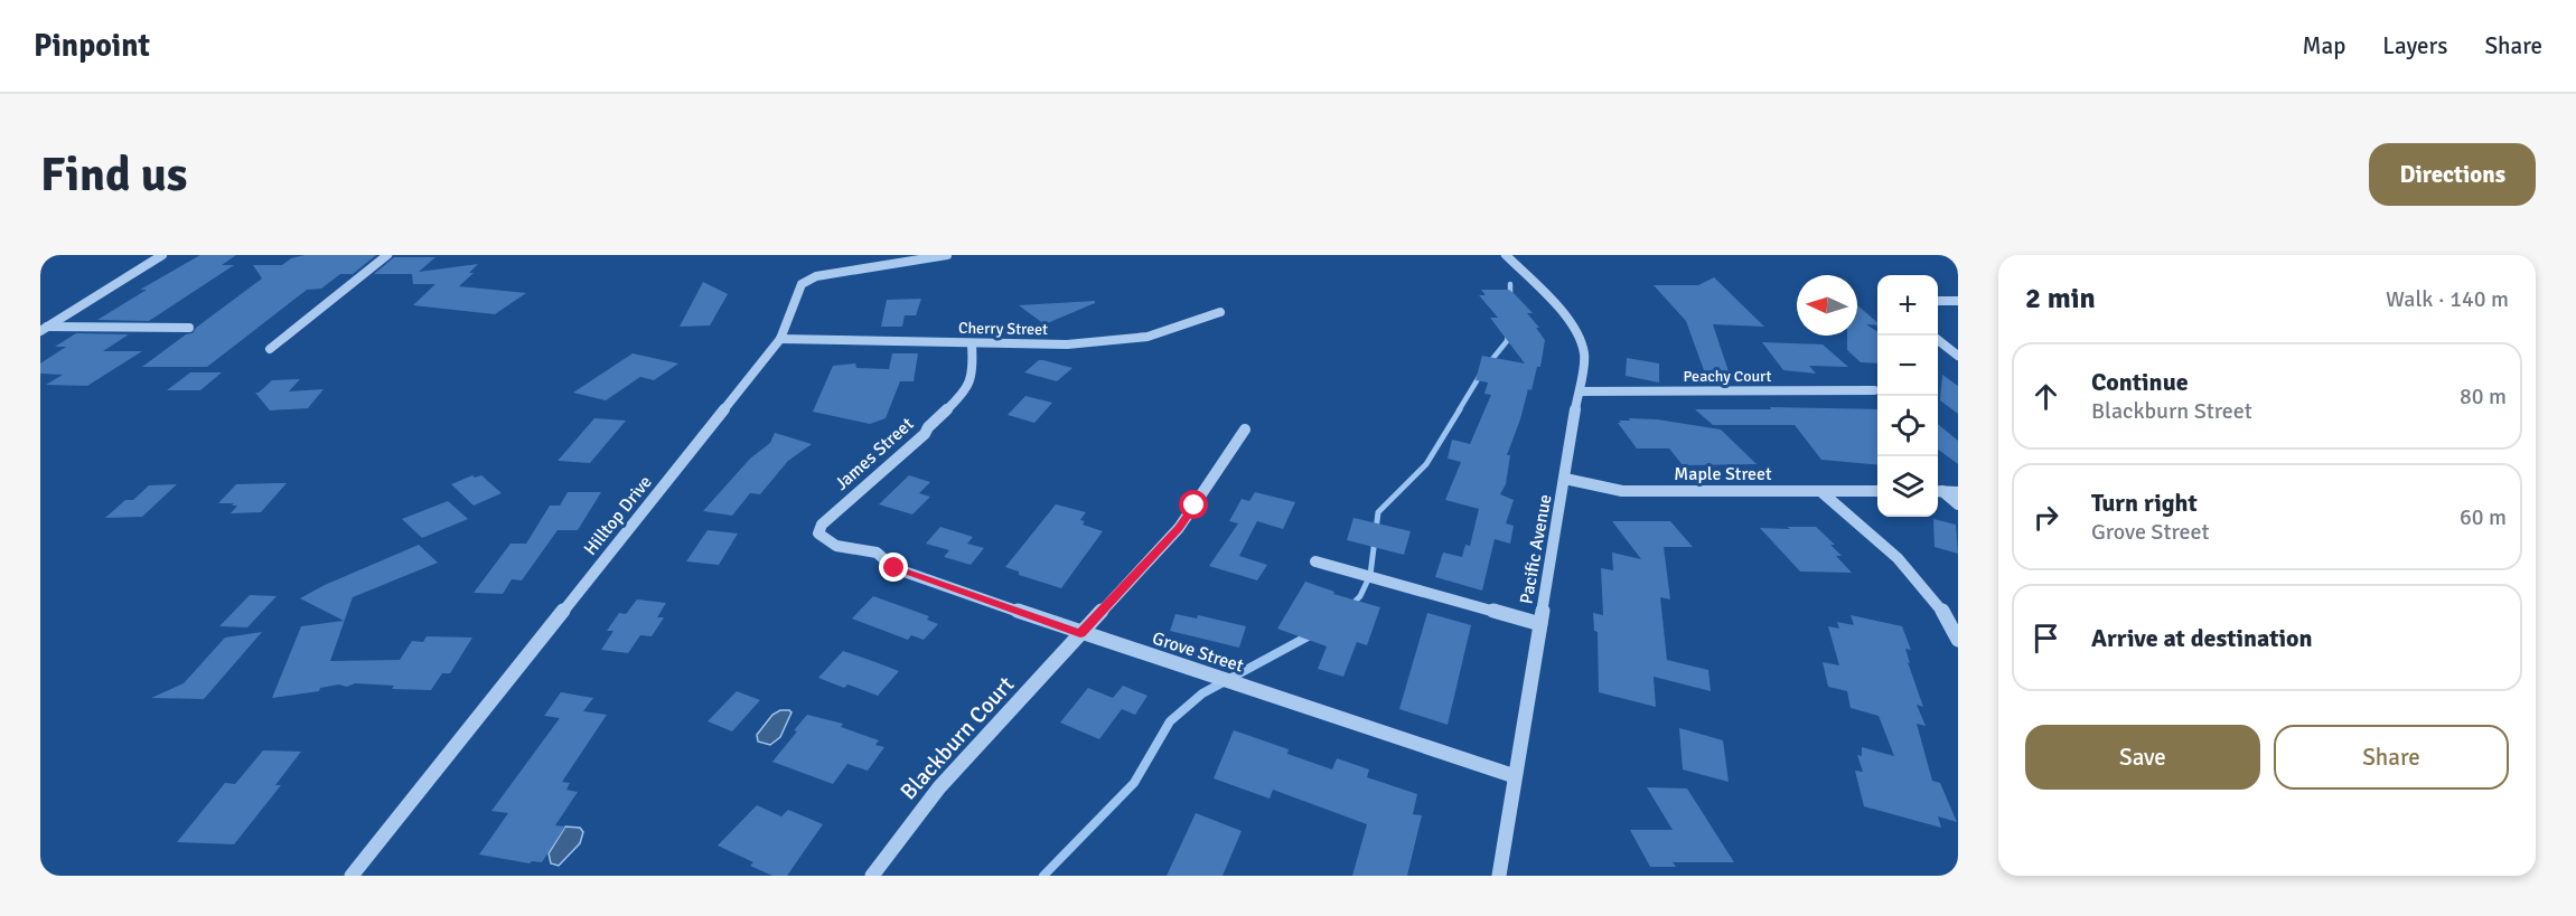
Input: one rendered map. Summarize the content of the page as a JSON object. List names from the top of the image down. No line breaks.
{"streets":{"street":["Cherry Street","Peachy Court","James Street","Maple Street","Hilltop Drive","Pacific Avenue","Grove Street","Blackburn Court"]},"crossings":[["Cherry Street","James Street"],["Cherry Street","Hilltop Drive"],["Peachy Court","Pacific Avenue"],["James Street","Grove Street"],["Maple Street","Pacific Avenue"],["Pacific Avenue","Grove Street"],["Grove Street","Blackburn Court"]],"north":"left","page":{"header":"Pinpoint","nav":["Map","Layers","Share"],"buttons":["Directions",["Save","Share"]],"title":"Find us","heading":["2 min","Walk · 140 m"],"map_buttons":["+","−"],"list":[["Continue","Blackburn Street","80 m"],["Turn right","Grove Street","60 m"],"Arrive at destination"]}}
